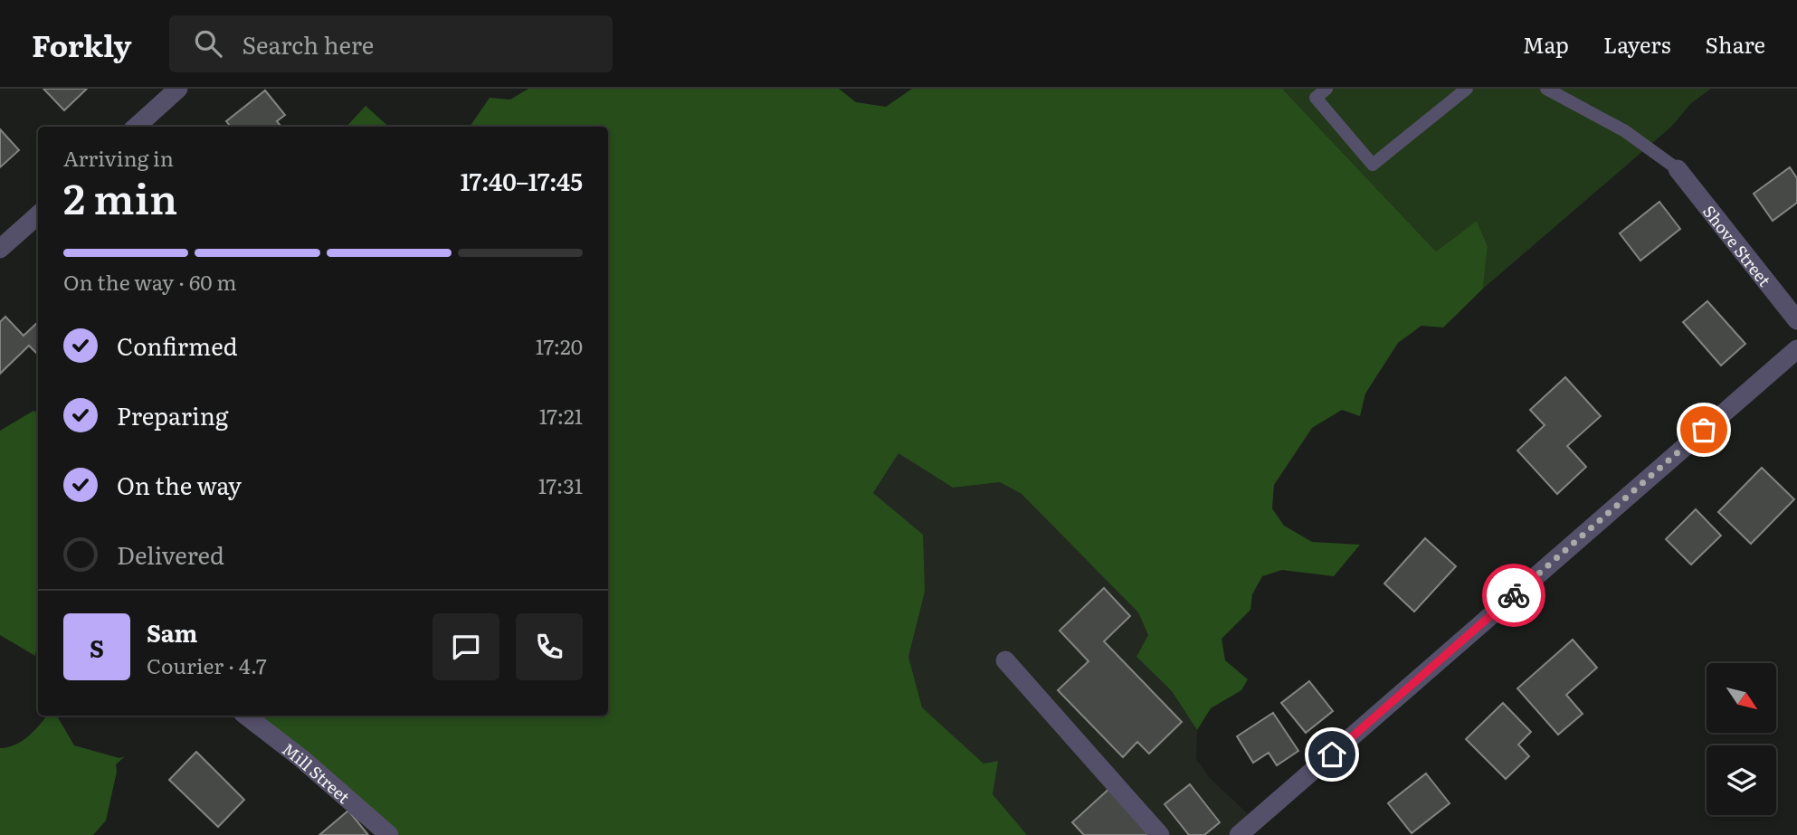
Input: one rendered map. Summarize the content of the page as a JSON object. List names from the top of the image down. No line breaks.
{"streets":{"street":["Shove Street","Mill Street"]},"north":"bottom right","page":{"header":"Forkly","search":"Search here","nav":["Map","Layers","Share"],"heading":["2 min","Arriving in","17:40–17:45"],"panel":["Sam","Courier · 4.7"],"bar":"On the way · 60 m","list":[["Confirmed","17:20"],["Preparing","17:21"],["On the way","17:31"],"Delivered"],"round":"S"}}
